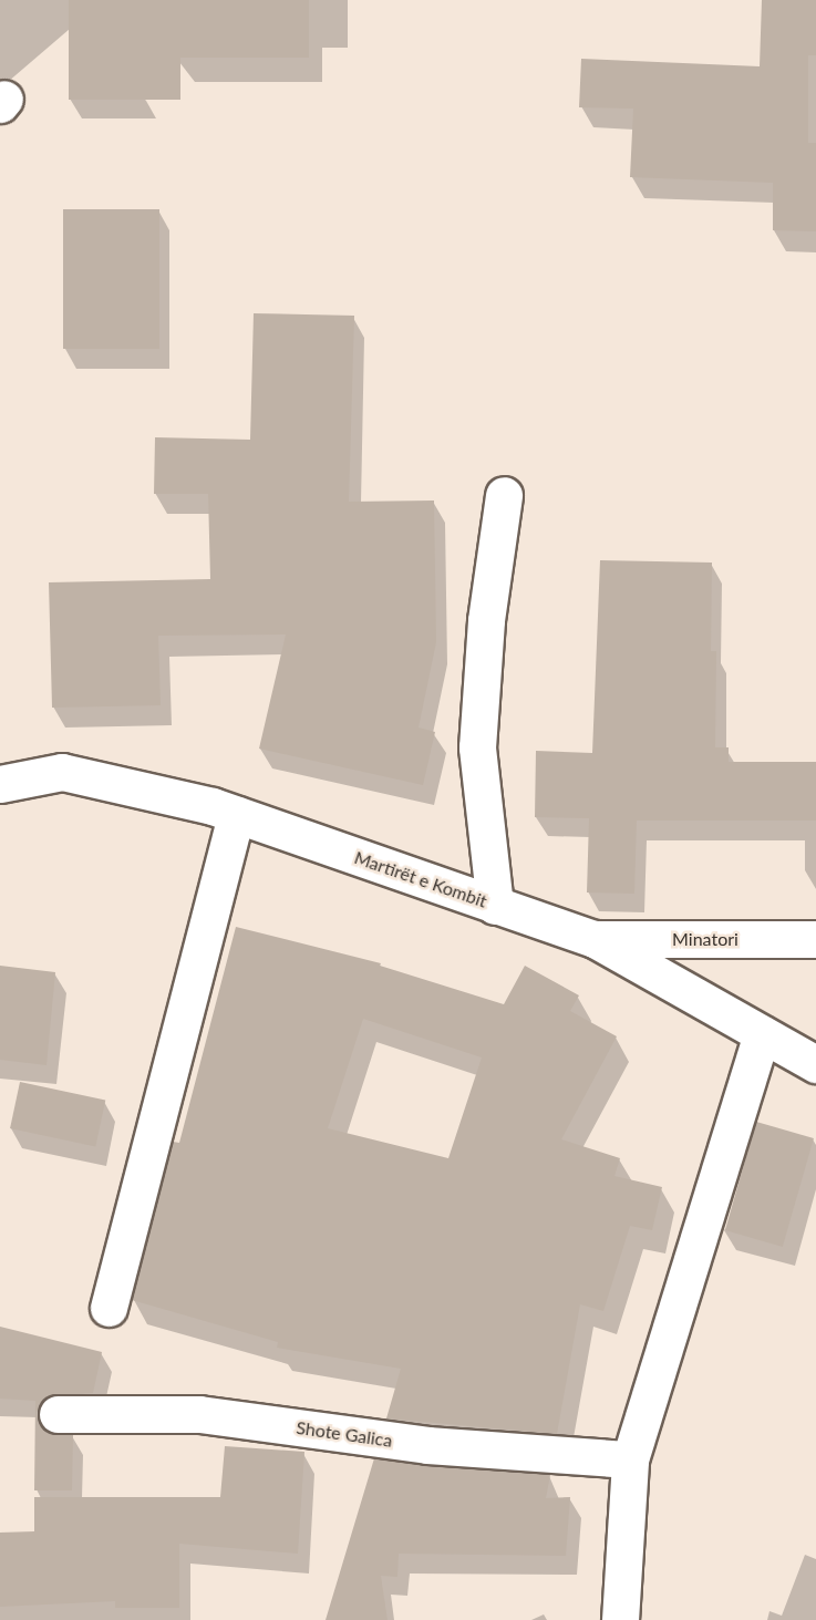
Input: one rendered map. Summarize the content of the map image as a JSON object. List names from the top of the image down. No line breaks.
{"streets":{"street":["Martirët e Kombit","Minatori","Shote Galica"]},"crossings":[["Martirët e Kombit","Minatori"]]}
